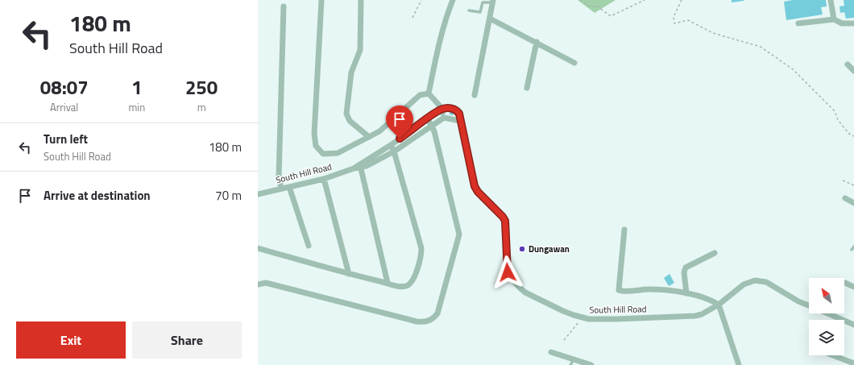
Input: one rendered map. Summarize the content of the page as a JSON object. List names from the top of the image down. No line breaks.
{"streets":{"street":["South Hill Road"]},"places":["Dungawan"],"north":"top left","page":{"turn":["180 m","South Hill Road"],"eta":["08:07","Arrival","1","min","250","m"],"list":[{"name":"Turn left","note":"South Hill Road","value":"180 m"},{"name":"Arrive at destination","value":"70 m"}],"buttons":["Exit","Share"]}}
